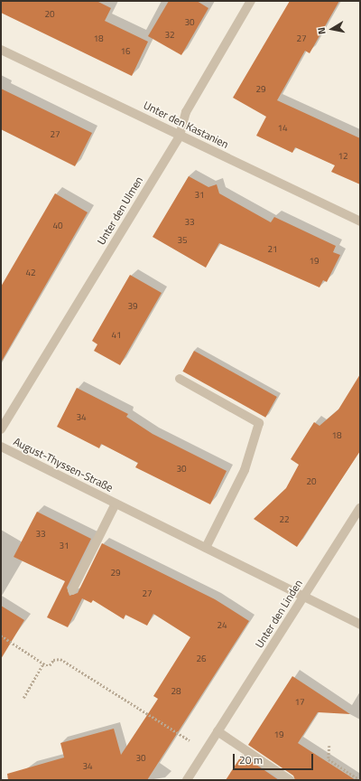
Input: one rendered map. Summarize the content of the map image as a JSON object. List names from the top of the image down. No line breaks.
{"streets":{"street":["Unter den Kastanien","Unter den Ulmen","August-Thyssen-Straße","Unter den Linden"]},"crossings":[["Unter den Kastanien","Unter den Ulmen"],["August-Thyssen-Straße","Unter den Linden"]],"house_numbers":["20","30","32","18","27","16","29","14","27","12","31","33","40","35","21","19","42","39","41","34","18","30","20","22","33","31","29","27","24","26","28","17","19","30","34"],"scale_bar":"20 m","north":"left"}
